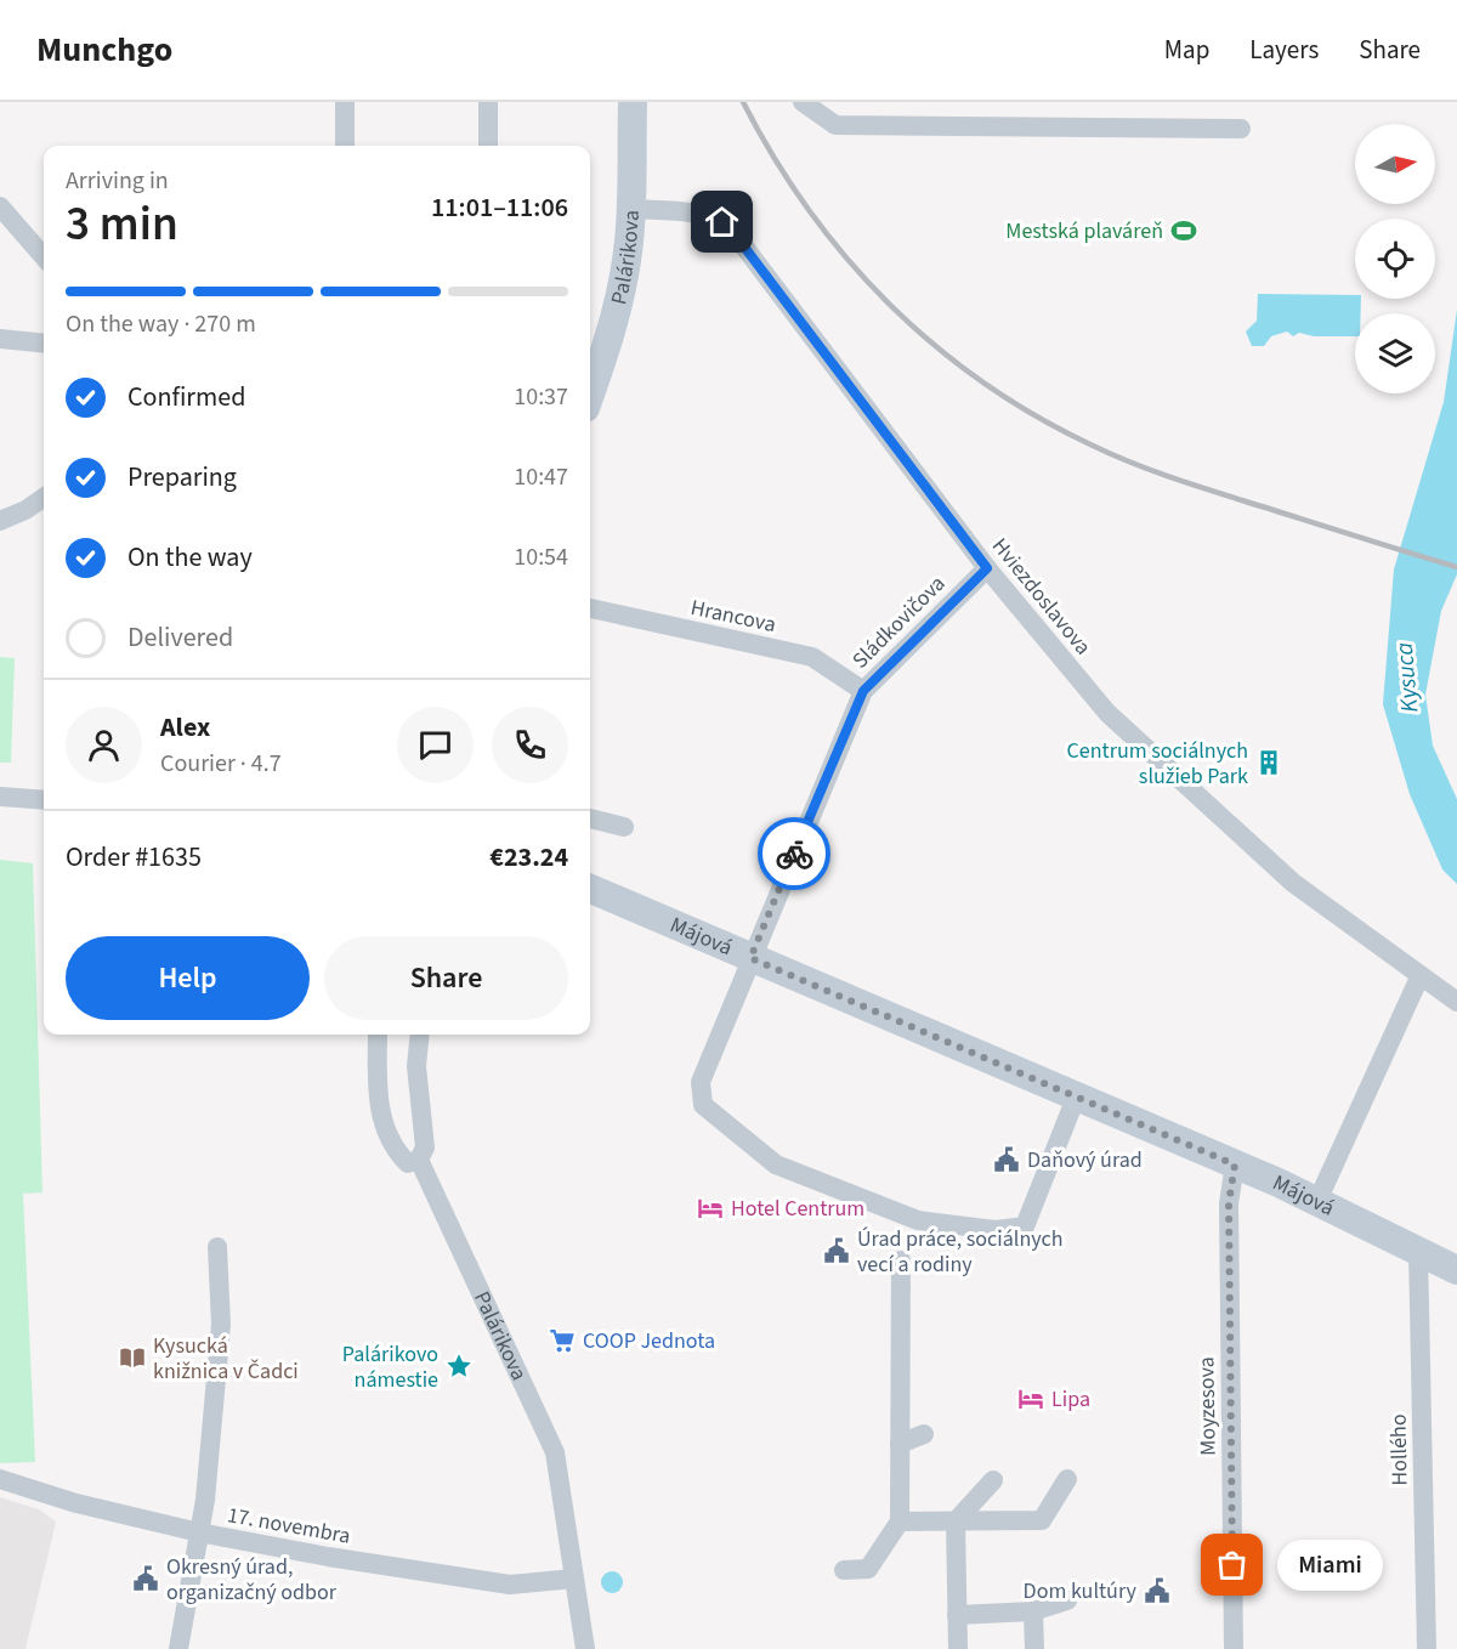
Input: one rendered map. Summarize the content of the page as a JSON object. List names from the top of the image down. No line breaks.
{"streets":{"main road":["Palárikova","Májová"],"street":["Hviezdoslavova","Hrancova","Sládkovičova","Moyzesova","Hollého","17. novembra"]},"crossings":[["Palárikova","Hviezdoslavova"],["Palárikova","17. novembra"],["Hviezdoslavova","Sládkovičova"],["Hrancova","Sládkovičova"],["Sládkovičova","Májová"],["Májová","Moyzesova"],["Májová","Hollého"]],"water":["Kysuca"],"places":{"sports":["Mestská plaváreň"],"building":["Centrum sociálnych služieb Park"],"public building":["Daňový úrad","Úrad práce, sociálnych vecí a rodiny","Okresný úrad, organizačný odbor","Dom kultúry"],"hotel":["Hotel Centrum","Lipa"],"supermarket":["COOP Jednota"],"library":["Kysucká knižnica v Čadci"],"place":["Palárikovo námestie"],"other":["Miami"]},"north":"right","page":{"header":"Munchgo","nav":["Map","Layers","Share"],"heading":["3 min","Arriving in","11:01–11:06"],"panel":["Alex","Courier · 4.7","Order #1635","€23.24"],"bar":"On the way · 270 m","list":[["Confirmed","10:37"],["Preparing","10:47"],["On the way","10:54"],"Delivered"],"buttons":["Help","Share"],"bubble":"Miami"}}
